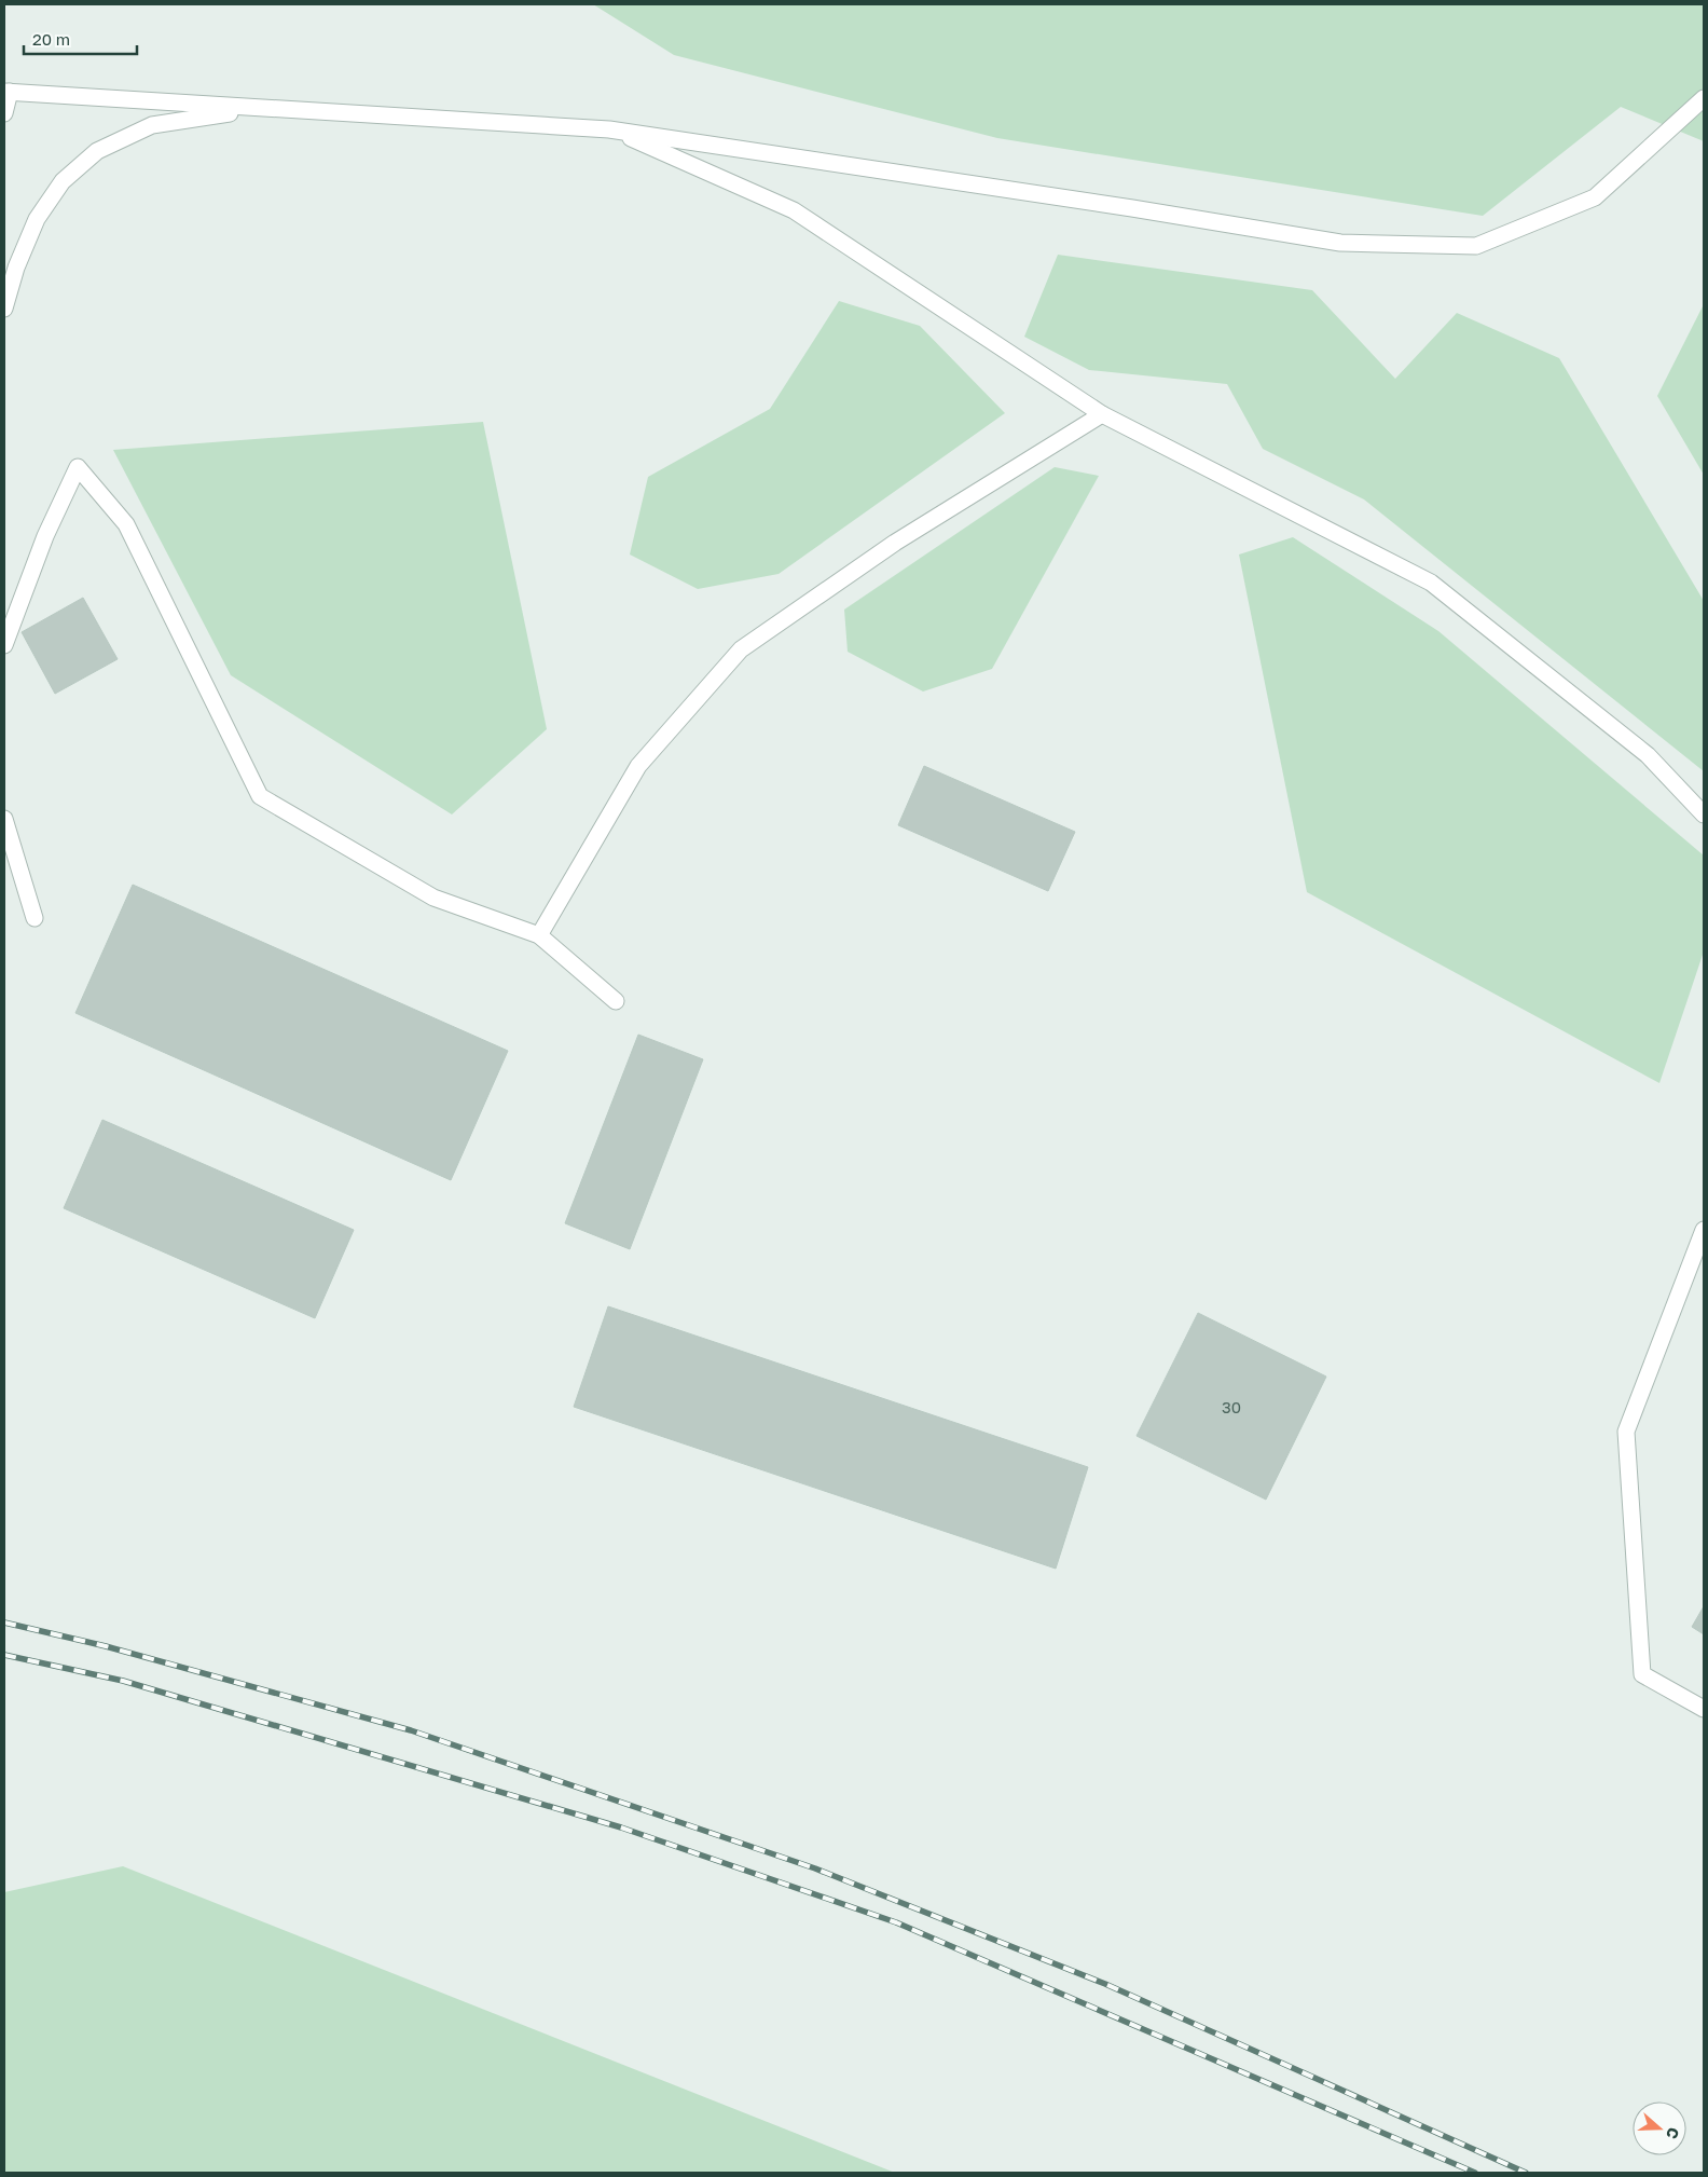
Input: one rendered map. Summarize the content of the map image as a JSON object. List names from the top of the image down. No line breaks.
{"house_numbers":["30"],"scale_bar":"20 m","north":"right"}
